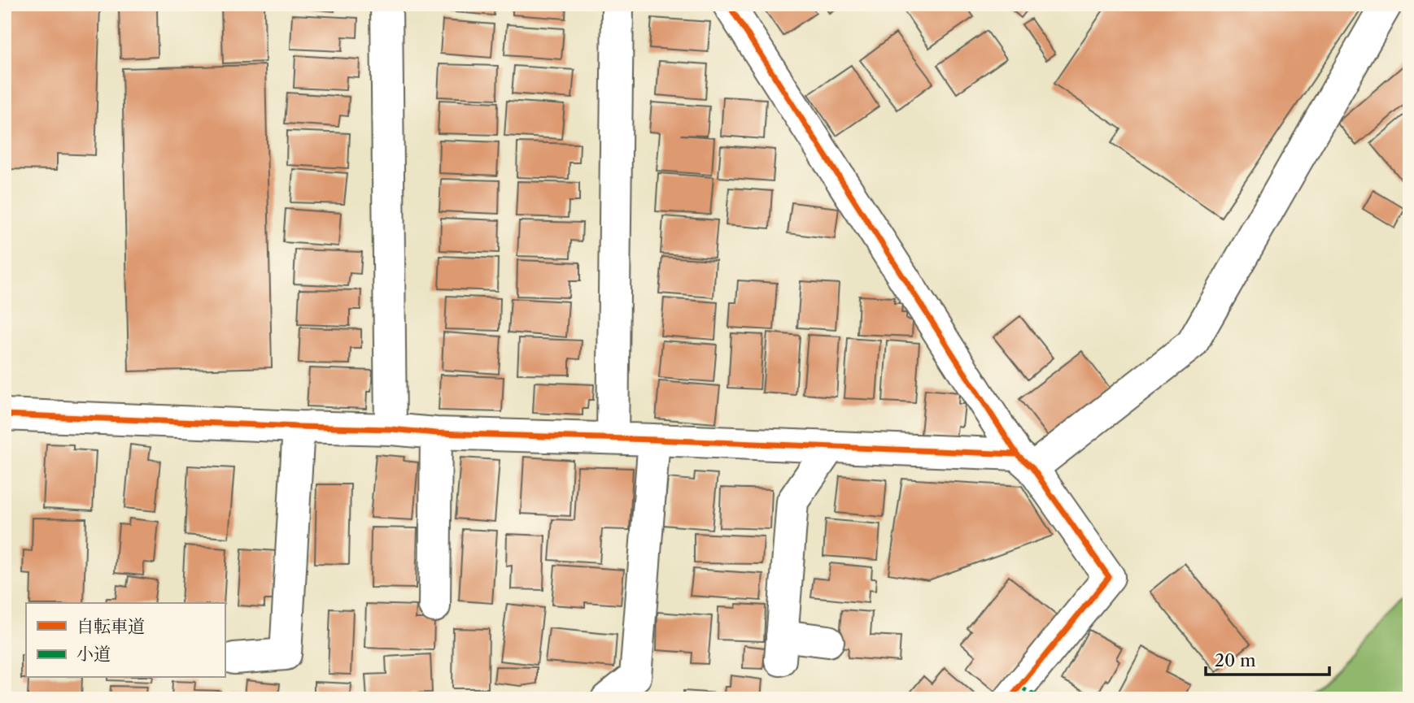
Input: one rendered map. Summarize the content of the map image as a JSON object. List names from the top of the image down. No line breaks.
{"legend":["自転車道","小道"],"scale_bar":"20 m"}
